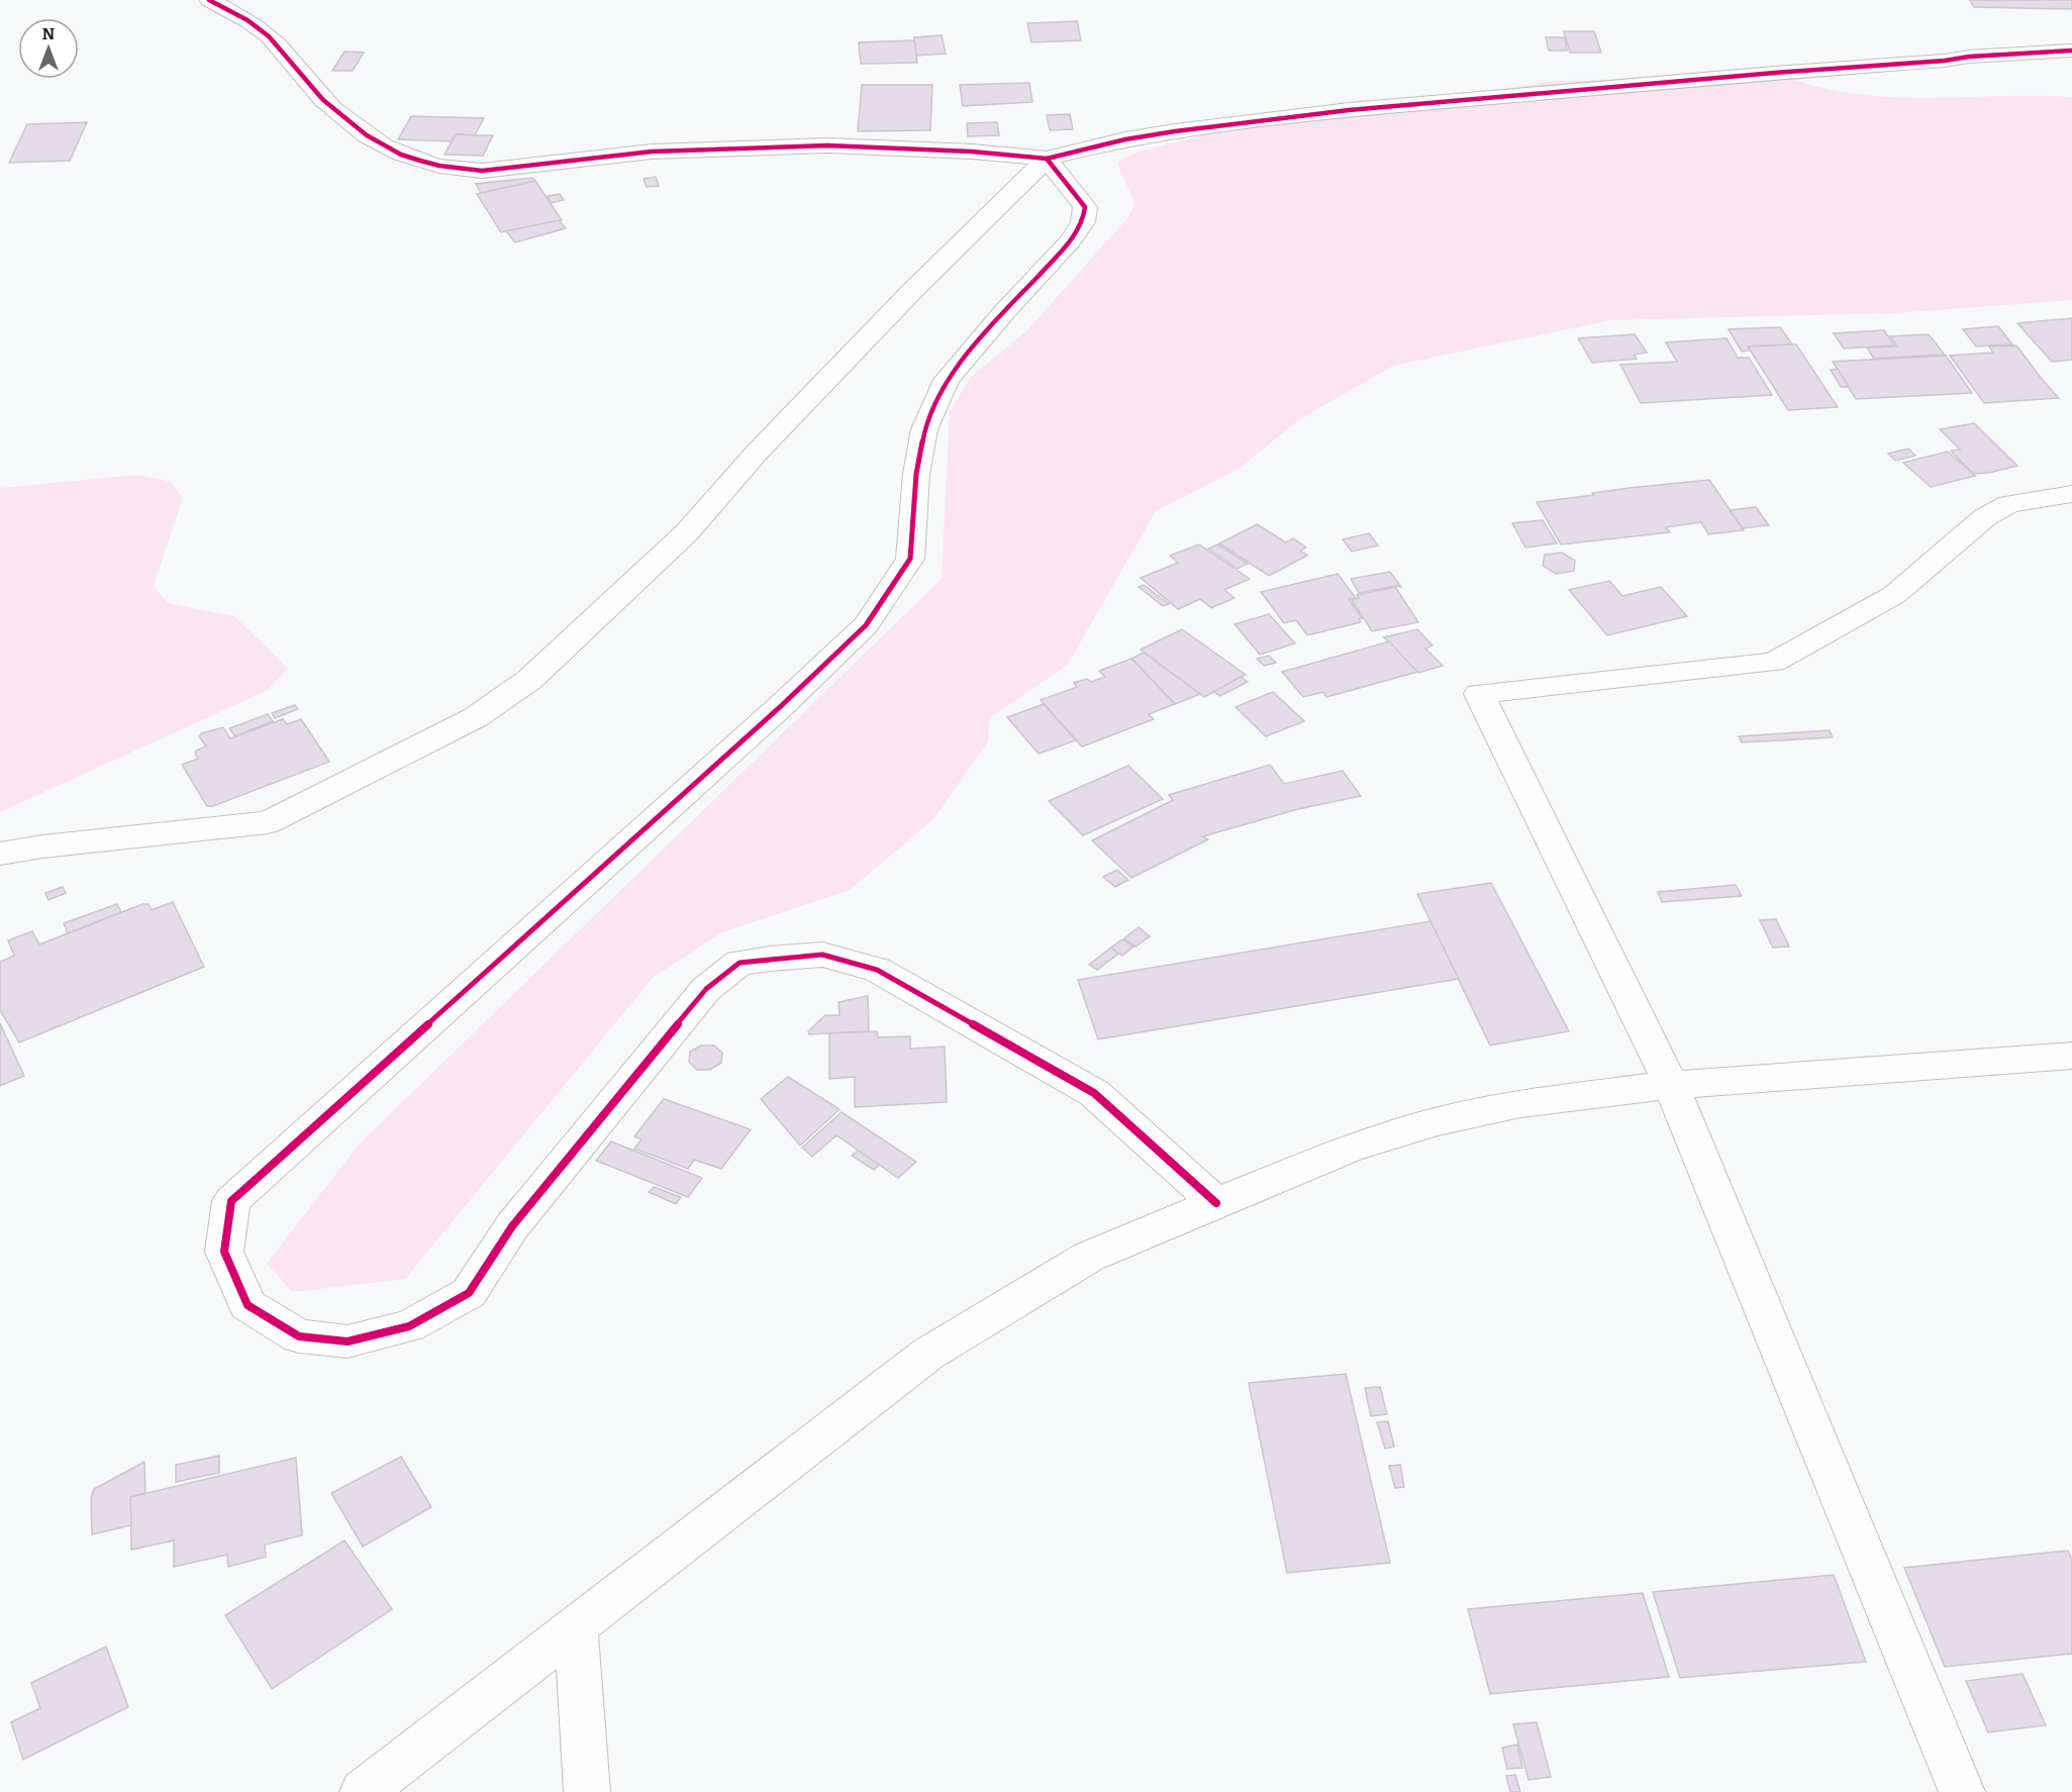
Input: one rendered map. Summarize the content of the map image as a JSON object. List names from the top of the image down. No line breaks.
{"north":"top"}
